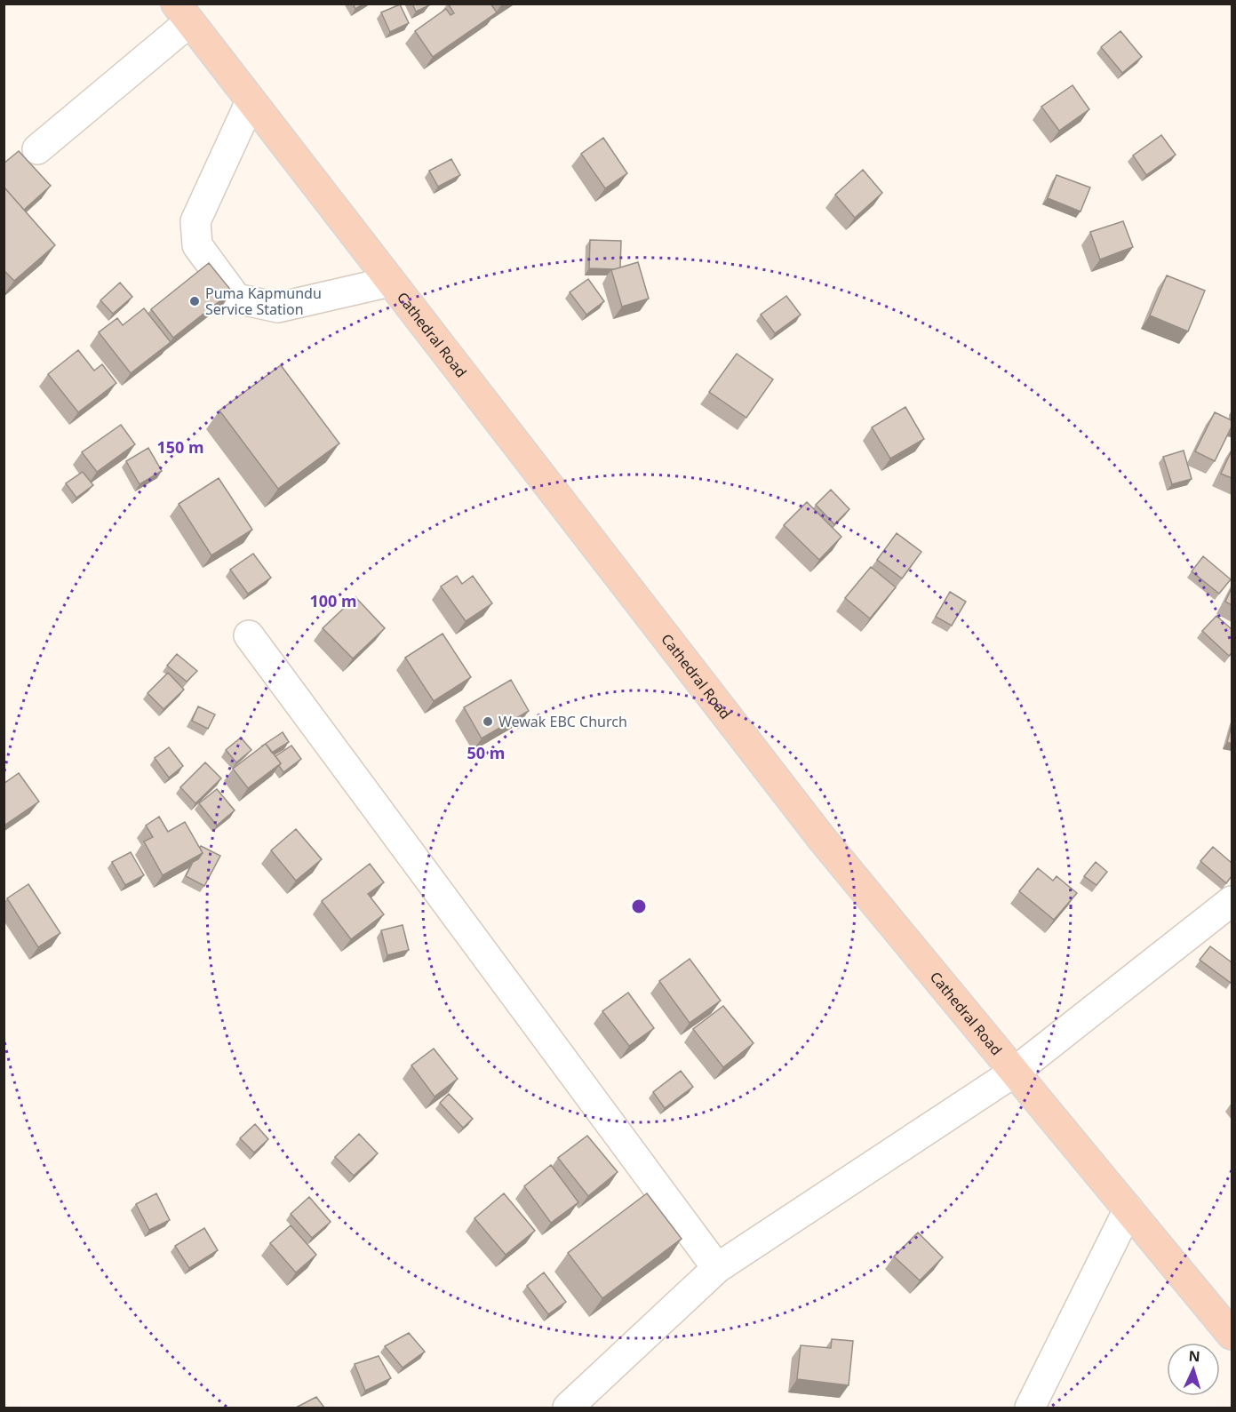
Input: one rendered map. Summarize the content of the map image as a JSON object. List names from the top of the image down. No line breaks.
{"streets":{"main road":["Cathedral Road"]},"places":["Puma Kapmundu Service Station","Wewak EBC Church"],"north":"top","rings":["150 m","100 m","50 m"]}
